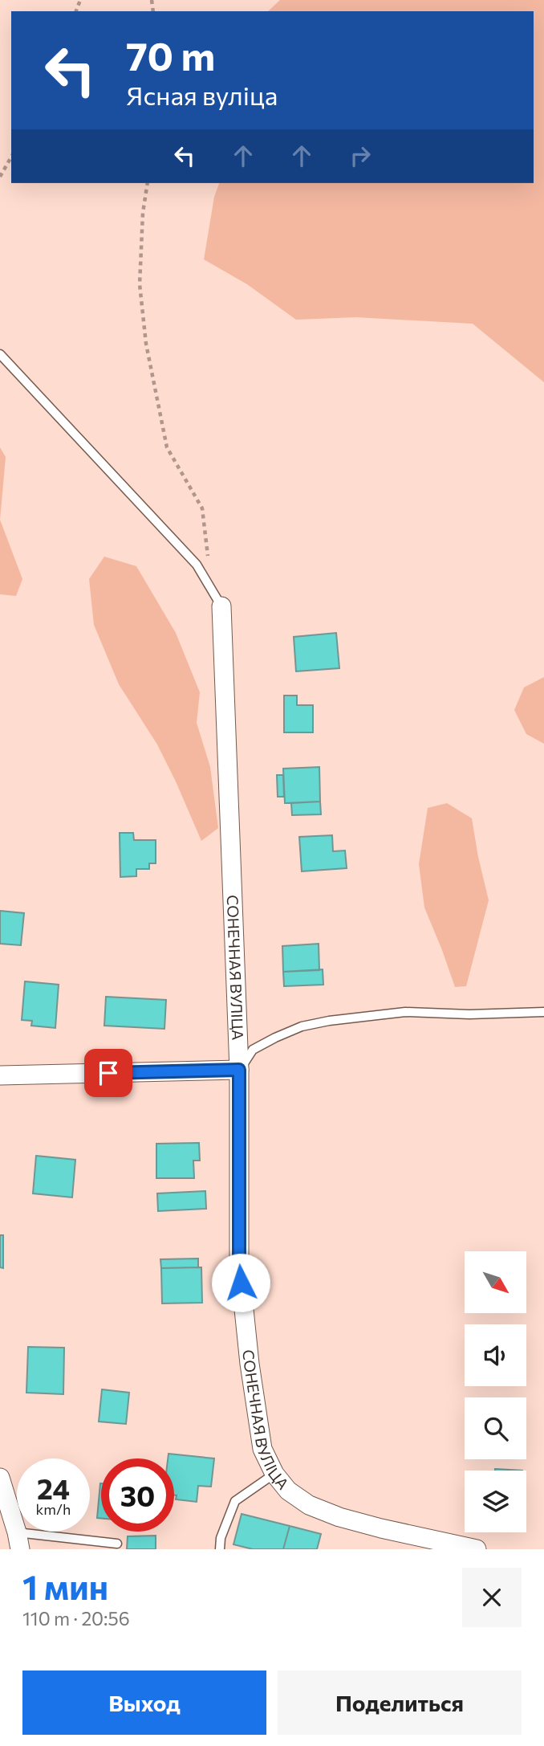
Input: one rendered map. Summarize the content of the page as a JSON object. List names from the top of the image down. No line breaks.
{"streets":{"street":["СОНЕЧНАЯ ВУЛІЦА"]},"north":"bottom right","page":{"turn":["70 m","Ясная вуліца"],"speed":"24 km/h","limit":"30","heading":["1 мин","110 m · 20:56"],"buttons":["Выход","Поделиться"]}}
